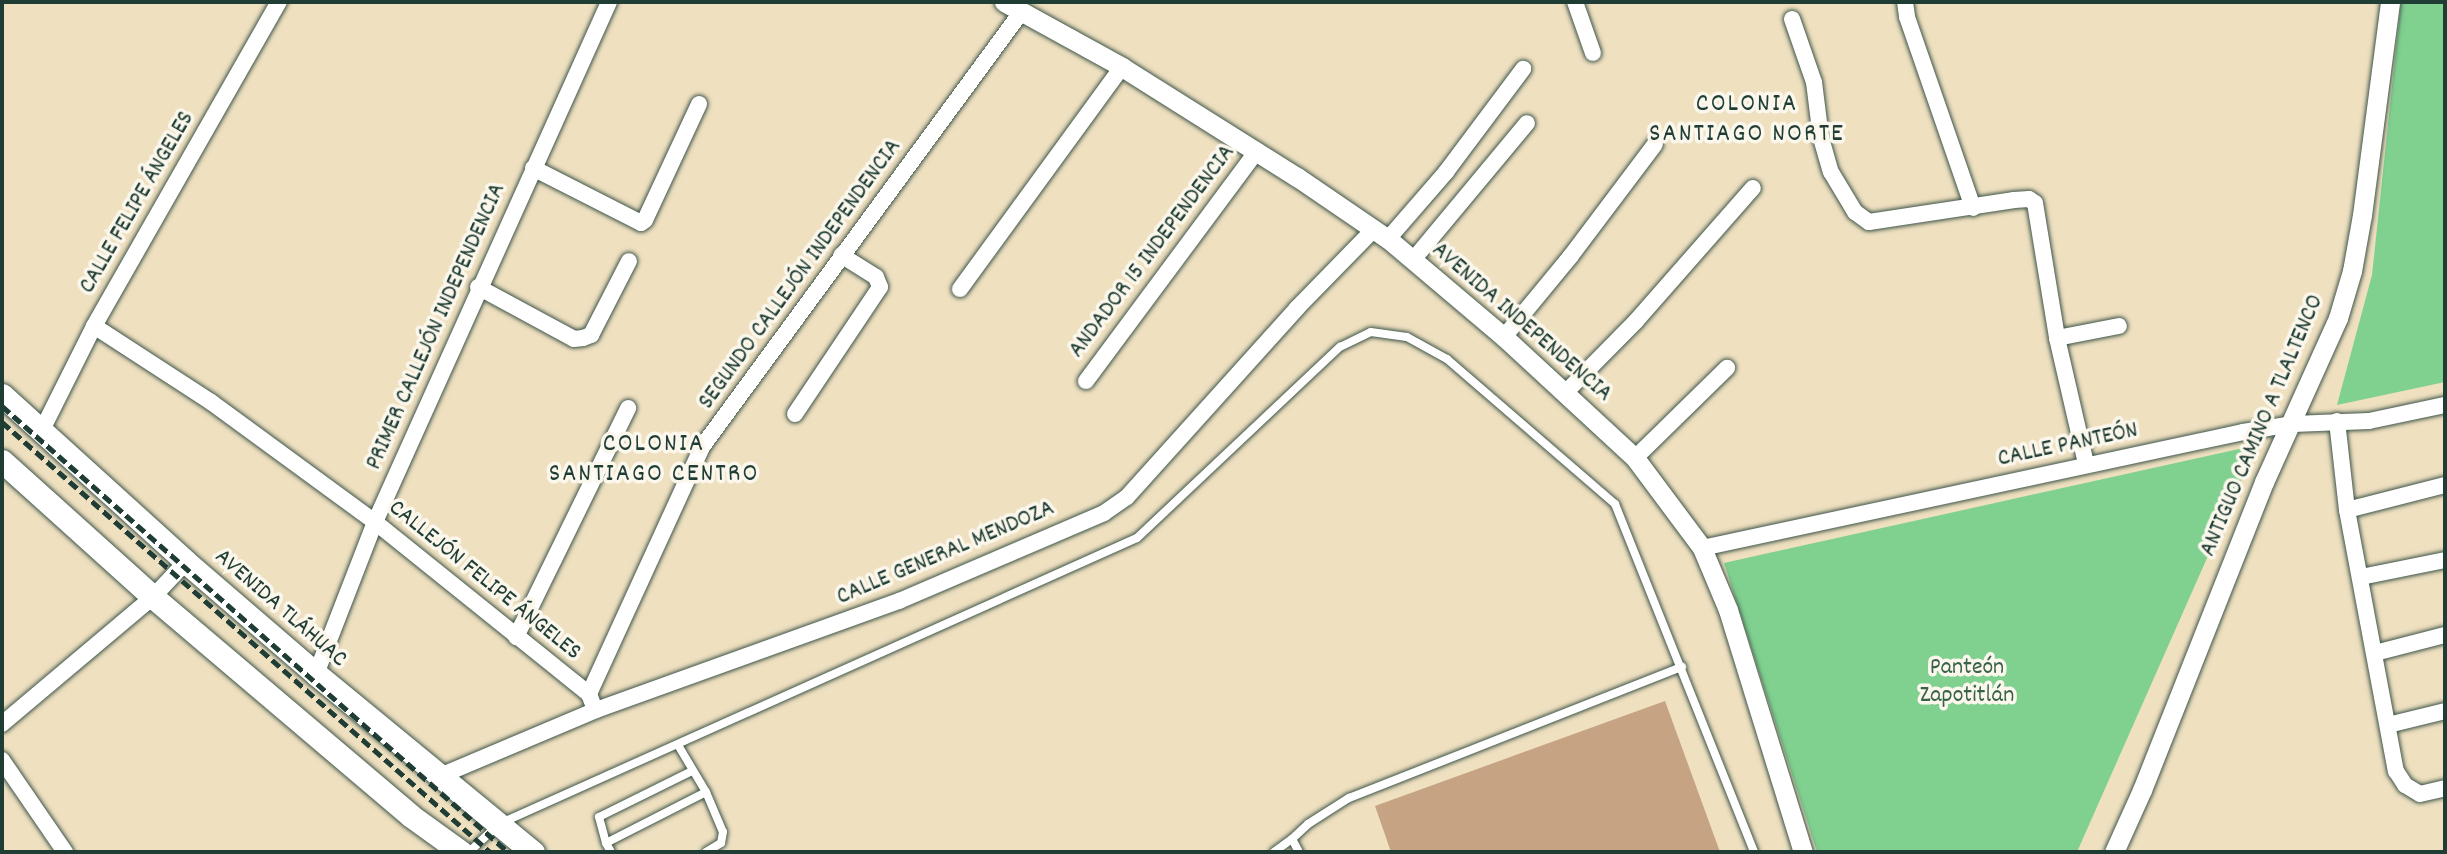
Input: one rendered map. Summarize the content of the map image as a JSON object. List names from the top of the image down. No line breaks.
{"streets":{"main road":["AVENIDA TLÁHUAC"],"street":["CALLE FELIPE ÁNGELES","ANDADOR 15 INDEPENDENCIA","SEGUNDO CALLEJÓN INDEPENDENCIA","AVENIDA INDEPENDENCIA","PRIMER CALLEJÓN INDEPENDENCIA","ANTIGUO CAMINO A TLALTENCO","CALLE PANTEÓN","CALLE GENERAL MENDOZA","CALLEJÓN FELIPE ÁNGELES"]},"crossings":[["CALLE FELIPE ÁNGELES","CALLEJÓN FELIPE ÁNGELES"],["CALLE FELIPE ÁNGELES","AVENIDA TLÁHUAC"],["ANDADOR 15 INDEPENDENCIA","AVENIDA INDEPENDENCIA"],["SEGUNDO CALLEJÓN INDEPENDENCIA","AVENIDA INDEPENDENCIA"],["SEGUNDO CALLEJÓN INDEPENDENCIA","CALLEJÓN FELIPE ÁNGELES"],["AVENIDA INDEPENDENCIA","CALLE PANTEÓN"],["AVENIDA INDEPENDENCIA","CALLE GENERAL MENDOZA"],["PRIMER CALLEJÓN INDEPENDENCIA","CALLEJÓN FELIPE ÁNGELES"],["PRIMER CALLEJÓN INDEPENDENCIA","AVENIDA TLÁHUAC"],["ANTIGUO CAMINO A TLALTENCO","CALLE PANTEÓN"],["CALLE GENERAL MENDOZA","CALLEJÓN FELIPE ÁNGELES"],["CALLE GENERAL MENDOZA","AVENIDA TLÁHUAC"]],"districts":["COLONIA SANTIAGO NORTE","COLONIA SANTIAGO CENTRO"],"parks":["Panteón Zapotitlán"]}
